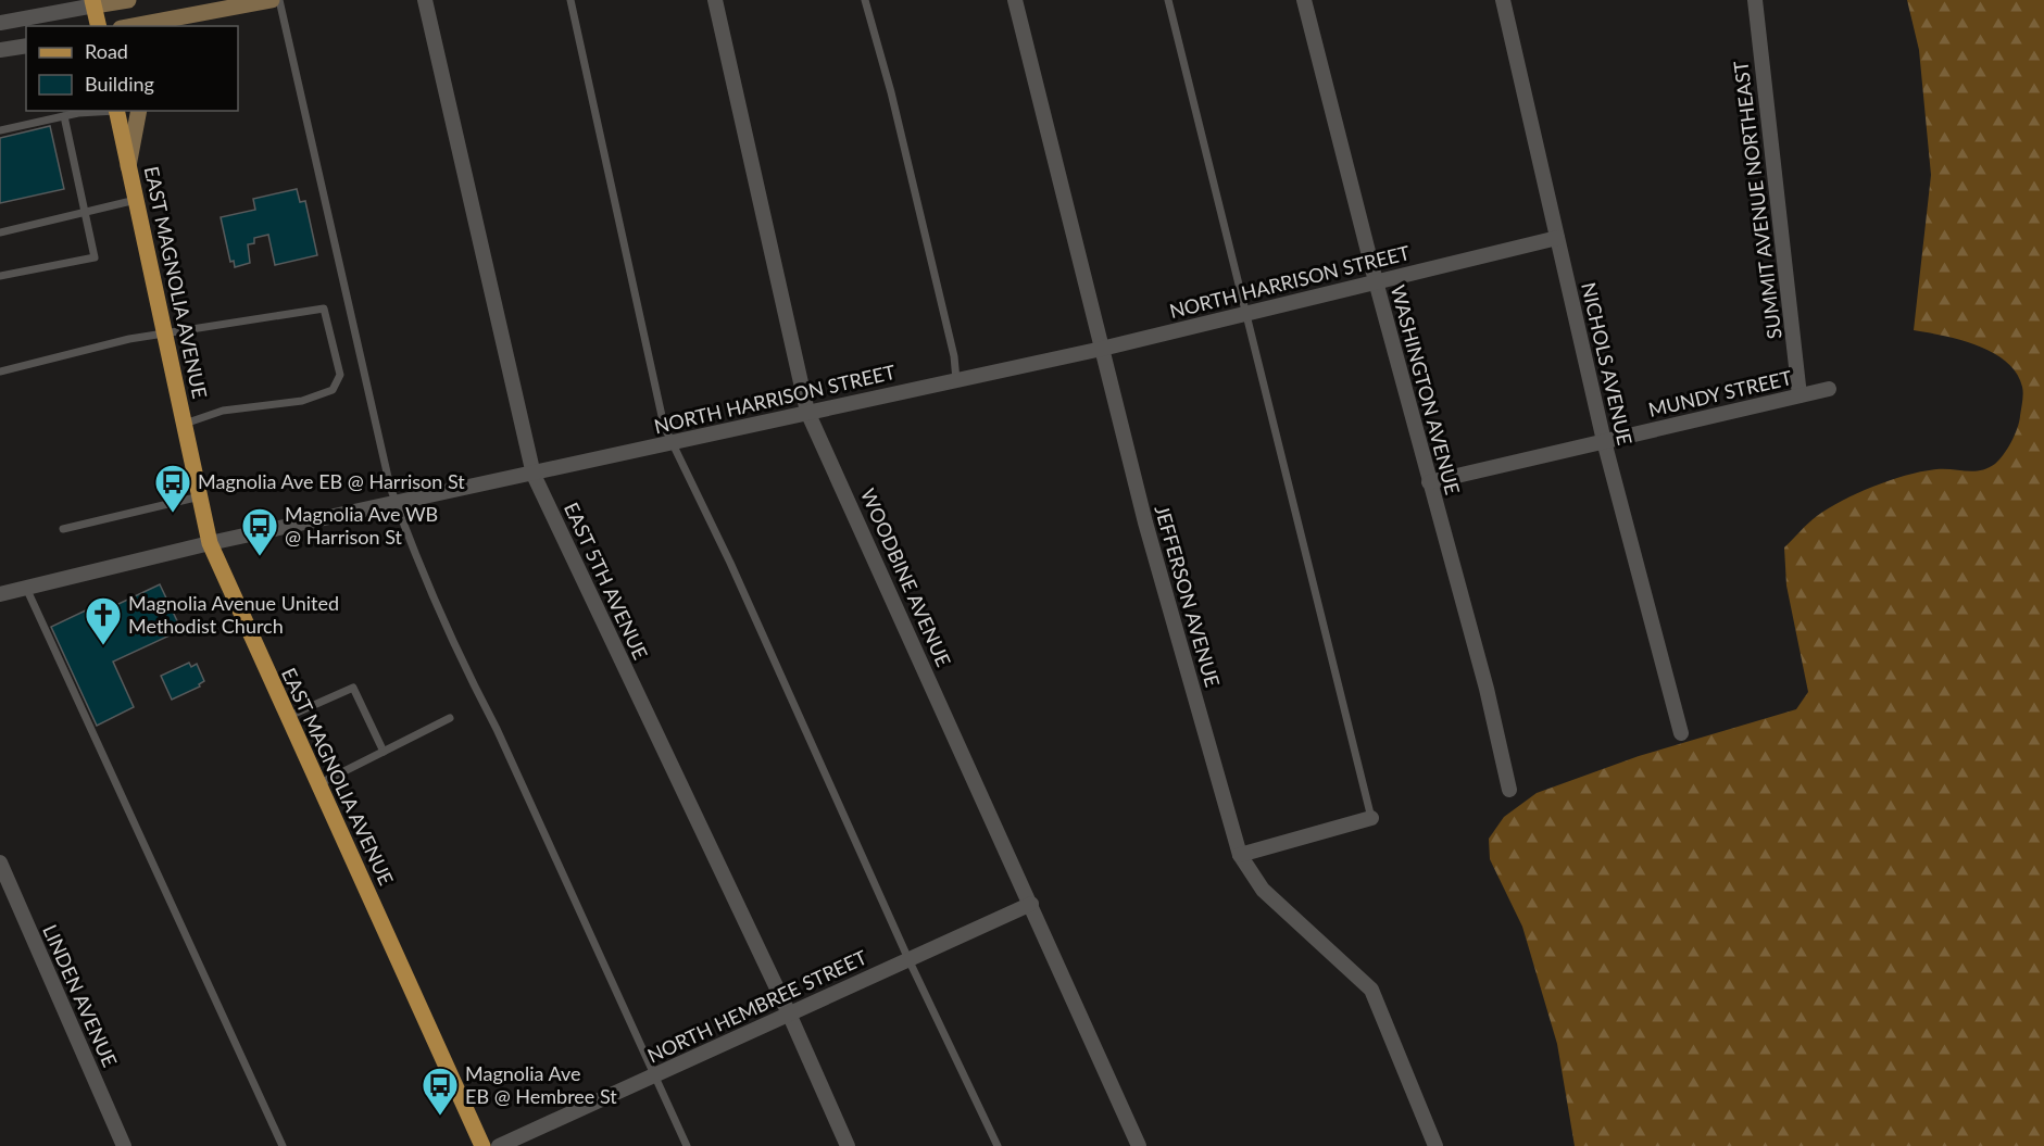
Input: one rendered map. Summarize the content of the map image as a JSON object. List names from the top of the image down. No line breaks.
{"streets":{"main road":["EAST MAGNOLIA AVENUE"],"street":["SUMMIT AVENUE NORTHEAST","NORTH HARRISON STREET","NICHOLS AVENUE","WASHINGTON AVENUE","MUNDY STREET","WOODBINE AVENUE","EAST 5TH AVENUE","JEFFERSON AVENUE","LINDEN AVENUE","NORTH HEMBREE STREET"]},"crossings":[["SUMMIT AVENUE NORTHEAST","MUNDY STREET"],["EAST MAGNOLIA AVENUE","NORTH HARRISON STREET"],["NORTH HARRISON STREET","NICHOLS AVENUE"],["NORTH HARRISON STREET","WASHINGTON AVENUE"],["NORTH HARRISON STREET","WOODBINE AVENUE"],["NORTH HARRISON STREET","EAST 5TH AVENUE"],["NORTH HARRISON STREET","JEFFERSON AVENUE"],["NICHOLS AVENUE","MUNDY STREET"],["WASHINGTON AVENUE","MUNDY STREET"],["WOODBINE AVENUE","NORTH HEMBREE STREET"],["EAST 5TH AVENUE","NORTH HEMBREE STREET"]],"places":{"bus stop":["Magnolia Ave EB @ Harrison St","Magnolia Ave WB @ Harrison St","Magnolia Ave EB @ Hembree St"],"church":["Magnolia Avenue United Methodist Church"]},"legend":["Road","Building"]}
